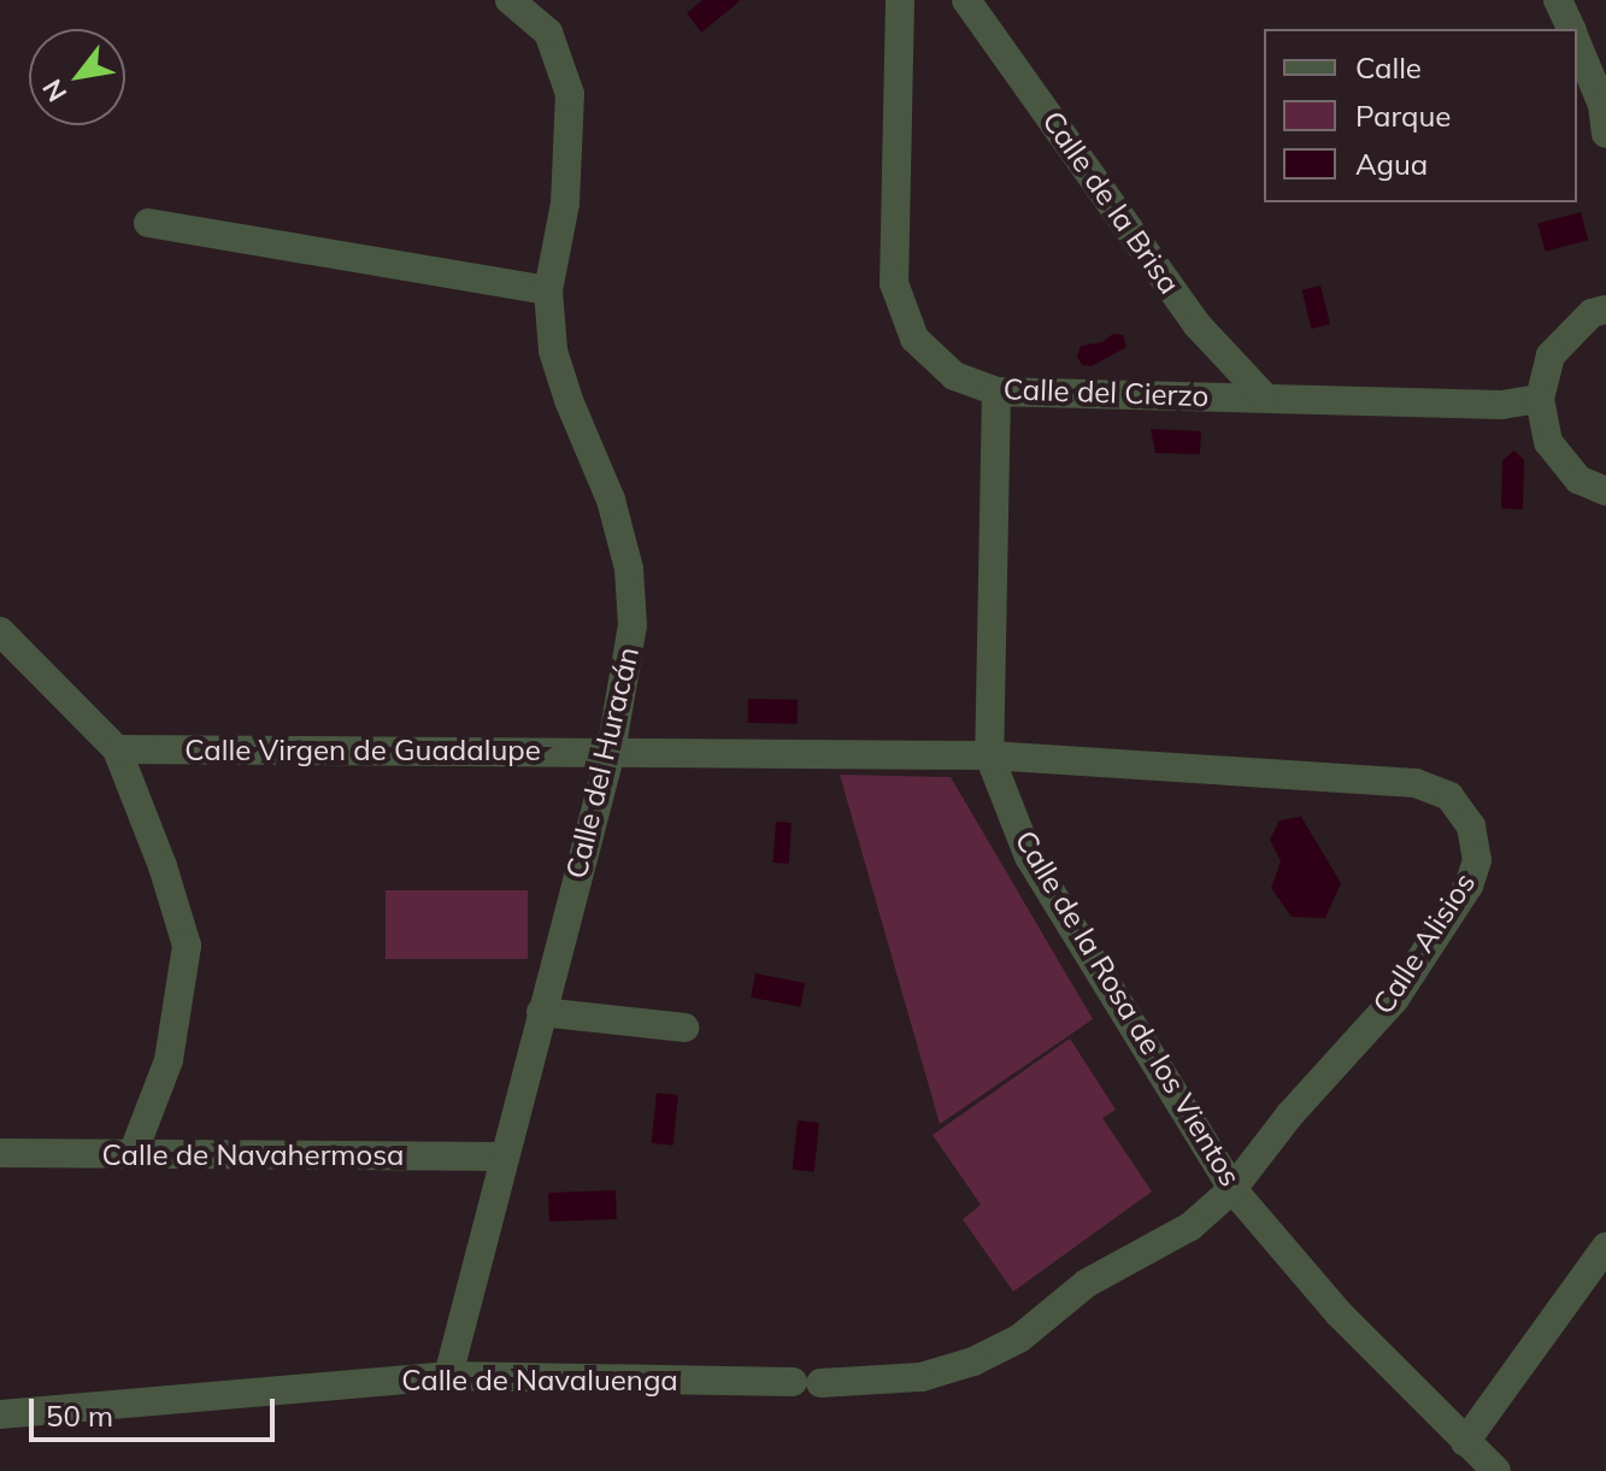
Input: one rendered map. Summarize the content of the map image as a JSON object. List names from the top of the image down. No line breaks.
{"streets":{"street":["Calle de la Brisa","Calle del Cierzo","Calle Virgen de Guadalupe","Calle del Huracán","Calle Alisios","Calle de la Rosa de los Vientos","Calle de Navahermosa","Calle de Navaluenga"]},"crossings":[["Calle de la Brisa","Calle del Cierzo"],["Calle del Cierzo","Calle de la Rosa de los Vientos"],["Calle Virgen de Guadalupe","Calle del Huracán"],["Calle Virgen de Guadalupe","Calle Alisios"],["Calle del Huracán","Calle de Navahermosa"],["Calle del Huracán","Calle de Navaluenga"],["Calle Alisios","Calle de la Rosa de los Vientos"],["Calle Alisios","Calle de Navaluenga"]],"legend":["Calle","Parque","Agua"],"scale_bar":"50 m","north":"bottom left"}
